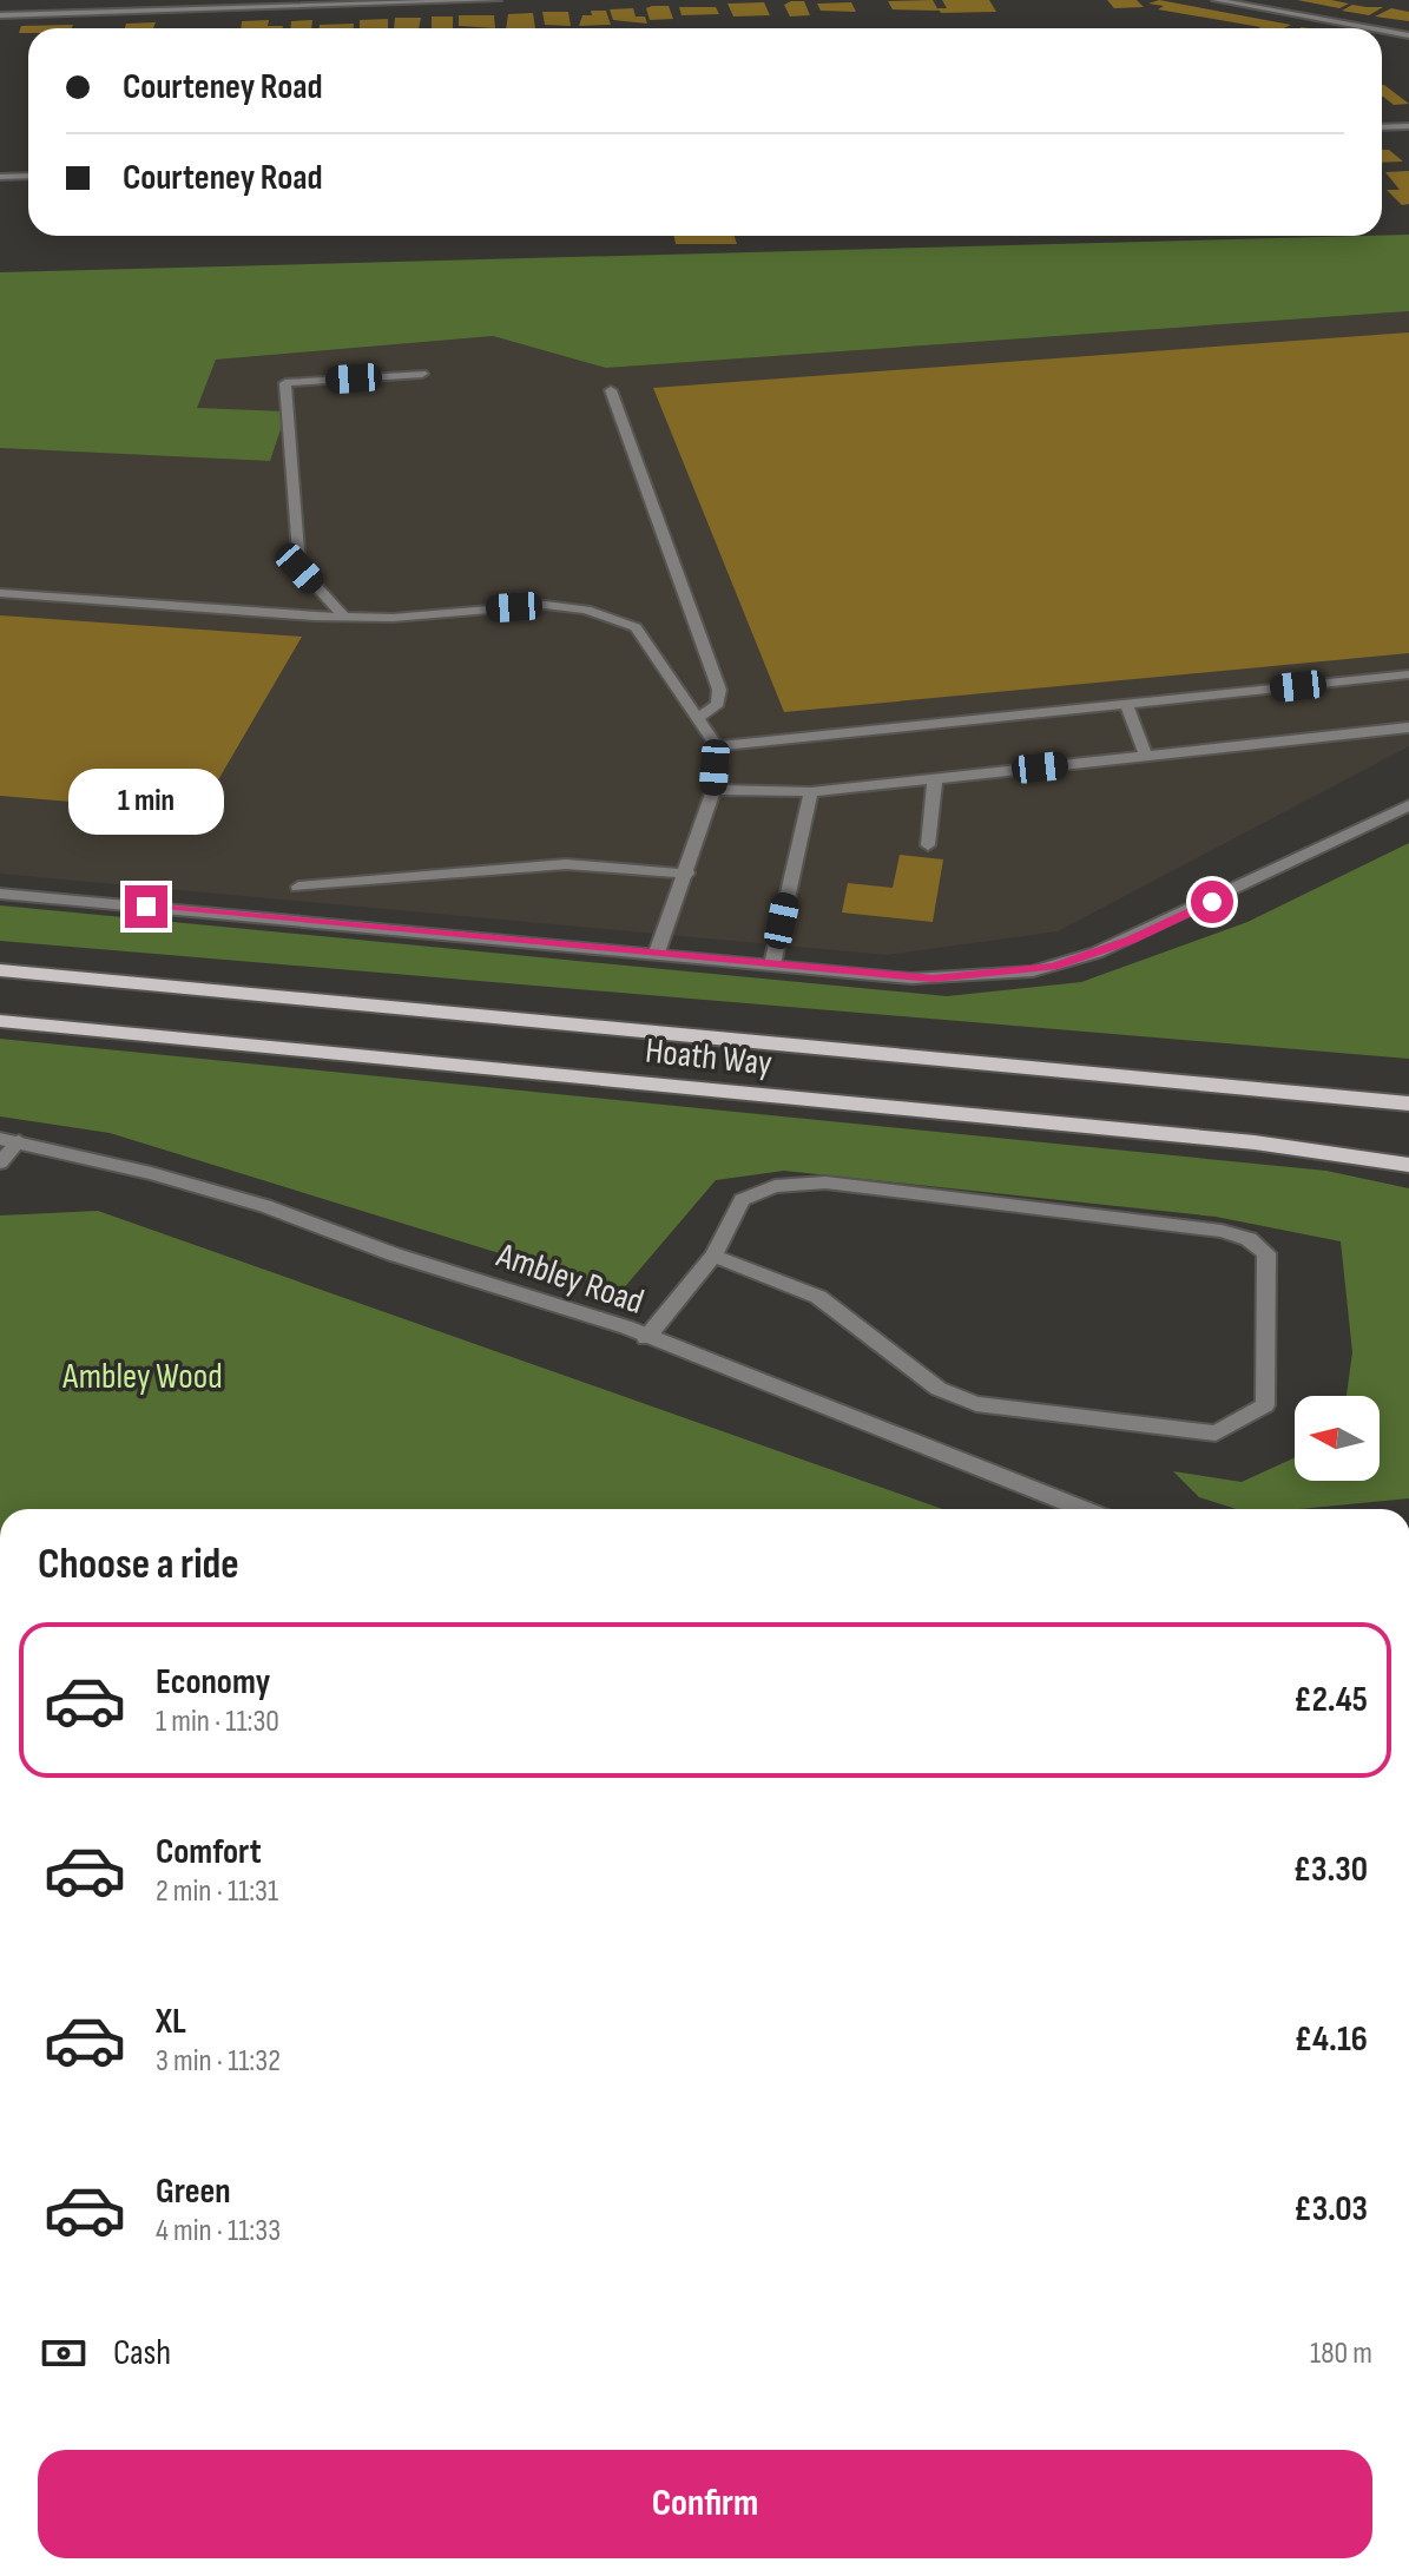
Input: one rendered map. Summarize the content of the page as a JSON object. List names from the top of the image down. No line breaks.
{"streets":{"main road":["Hoath Way"],"street":["Ambley Road"]},"parks":["Ambley Wood"],"north":"left","page":{"banner":["Courteney Road","Courteney Road"],"bubble":"1 min","heading":"Choose a ride","list":[{"name":"Economy","note":"1 min · 11:30","value":"£2.45"},{"name":"Comfort","note":"2 min · 11:31","value":"£3.30"},{"name":"XL","note":"3 min · 11:32","value":"£4.16"},{"name":"Green","note":"4 min · 11:33","value":"£3.03"}],"pay":["Cash","180 m"],"buttons":"Confirm"}}
